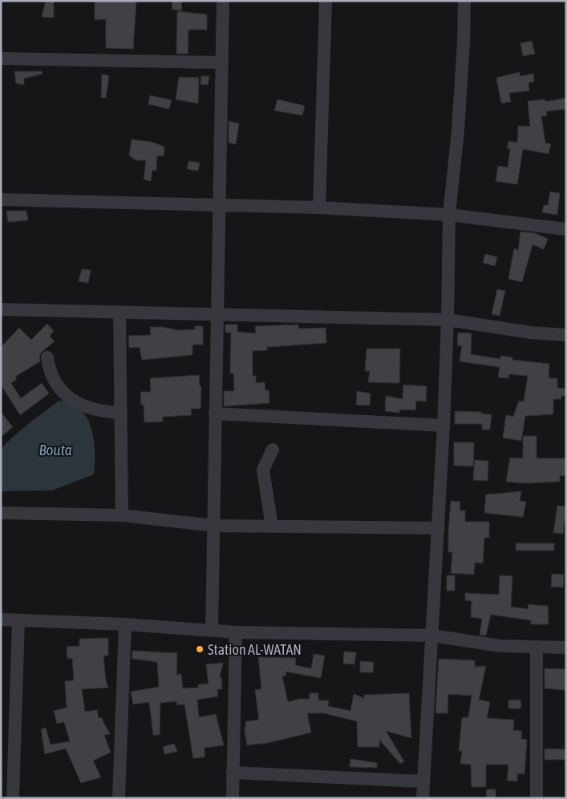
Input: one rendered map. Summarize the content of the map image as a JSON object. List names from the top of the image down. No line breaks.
{"water":["Bouta"],"places":["Station AL-WATAN"]}
